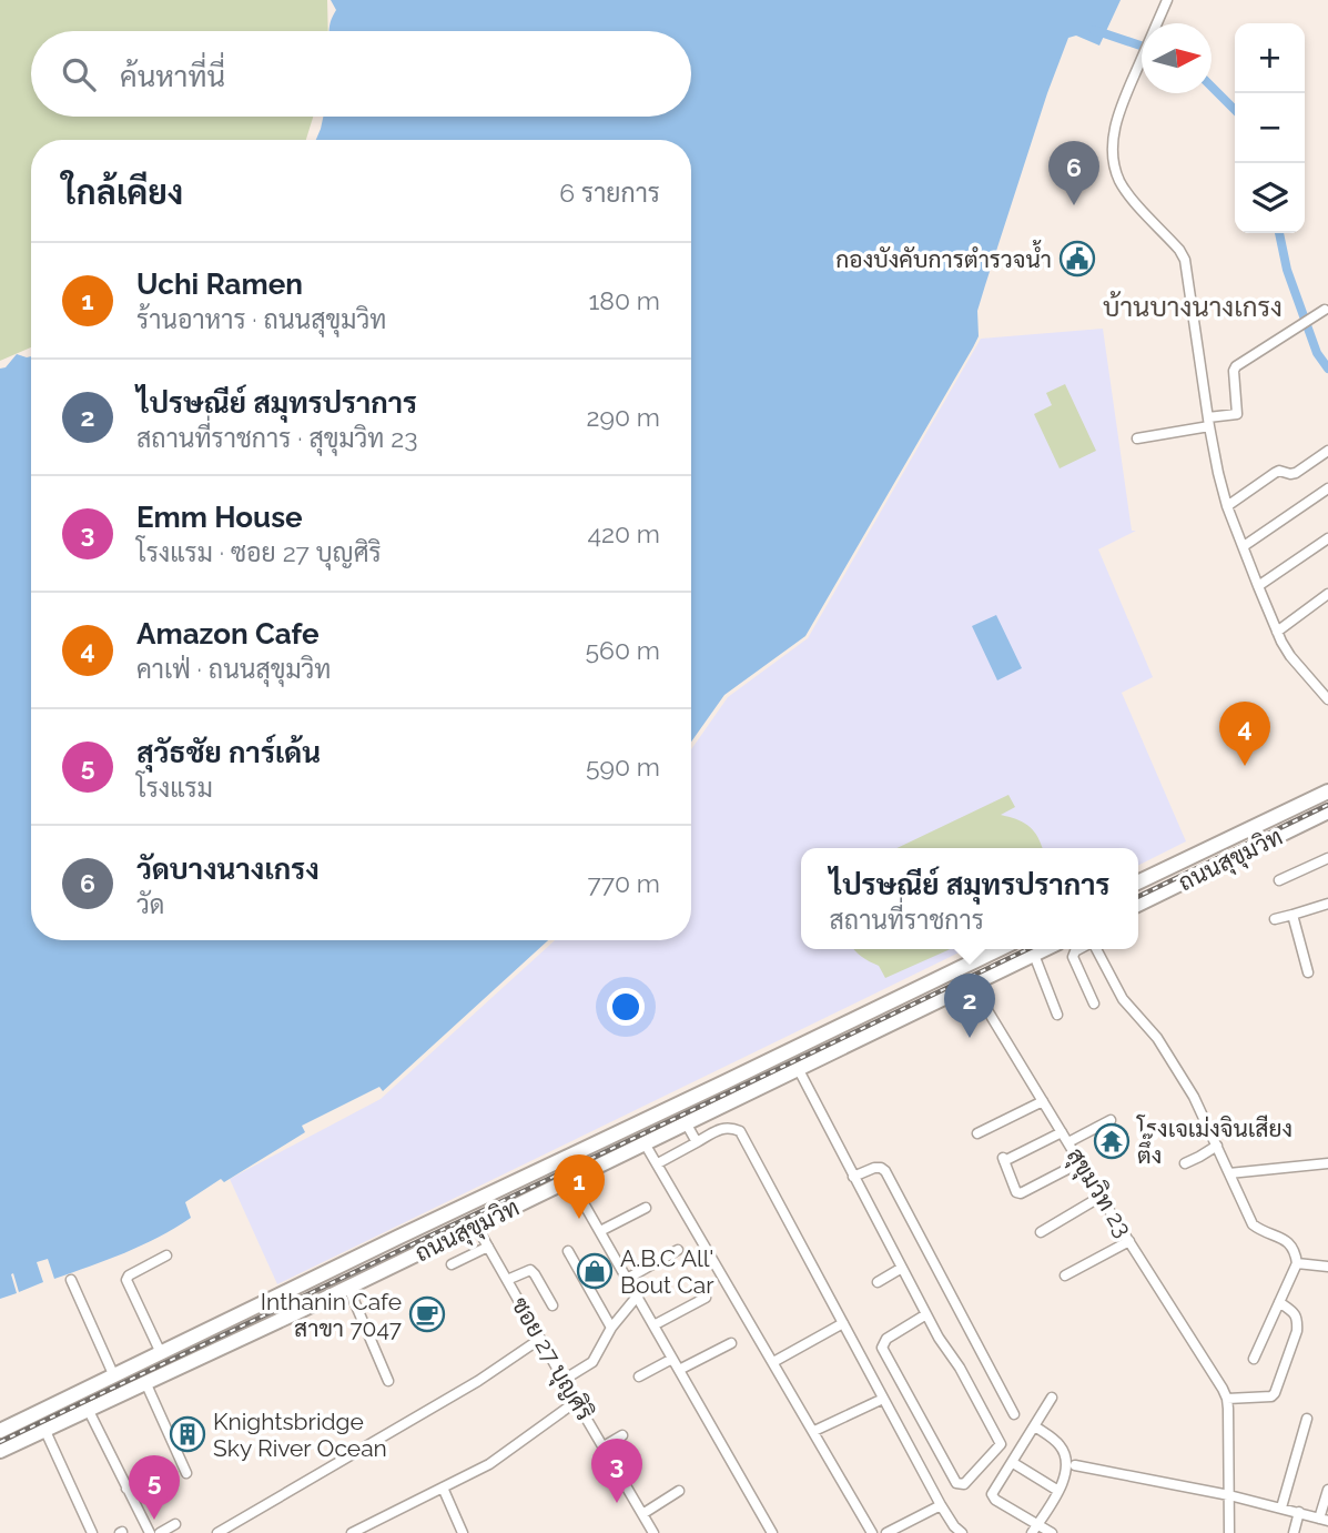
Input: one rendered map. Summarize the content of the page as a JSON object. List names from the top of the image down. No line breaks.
{"streets":{"highway":["ถนนสุขุมวิท"],"street":["สุขุมวิท 23","ซอย 27 บุญศิริ"]},"crossings":[["ถนนสุขุมวิท","สุขุมวิท 23"],["ถนนสุขุมวิท","ซอย 27 บุญศิริ"]],"districts":["บ้านบางนางเกรง"],"places":{"public building":["กองบังคับการตำรวจน้ำ"],"temple":["โรงเจเม่งจินเสียง ตึ๊ง"],"shop":["A.B.C All' Bout Car"],"cafe":["Inthanin Cafe สาขา 7047"],"building":["Knightsbridge Sky River Ocean"]},"north":"right","page":{"map_buttons":["+","−"],"search":"ค้นหาที่นี่","heading":["ใกล้เคียง","6 รายการ"],"pins":["6","4","2","1","3","5"],"list":[{"mark":"1","name":"Uchi Ramen","note":"ร้านอาหาร · ถนนสุขุมวิท","value":"180 m"},{"mark":"2","name":"ไปรษณีย์ สมุทรปราการ","note":"สถานที่ราชการ · สุขุมวิท 23","value":"290 m"},{"mark":"3","name":"Emm House","note":"โรงแรม · ซอย 27 บุญศิริ","value":"420 m"},{"mark":"4","name":"Amazon Cafe","note":"คาเฟ่ · ถนนสุขุมวิท","value":"560 m"},{"mark":"5","name":"สุวัธชัย การ์เด้น","note":"โรงแรม","value":"590 m"},{"mark":"6","name":"วัดบางนางเกรง","note":"วัด","value":"770 m"}],"popup":["ไปรษณีย์ สมุทรปราการ","สถานที่ราชการ"]}}
